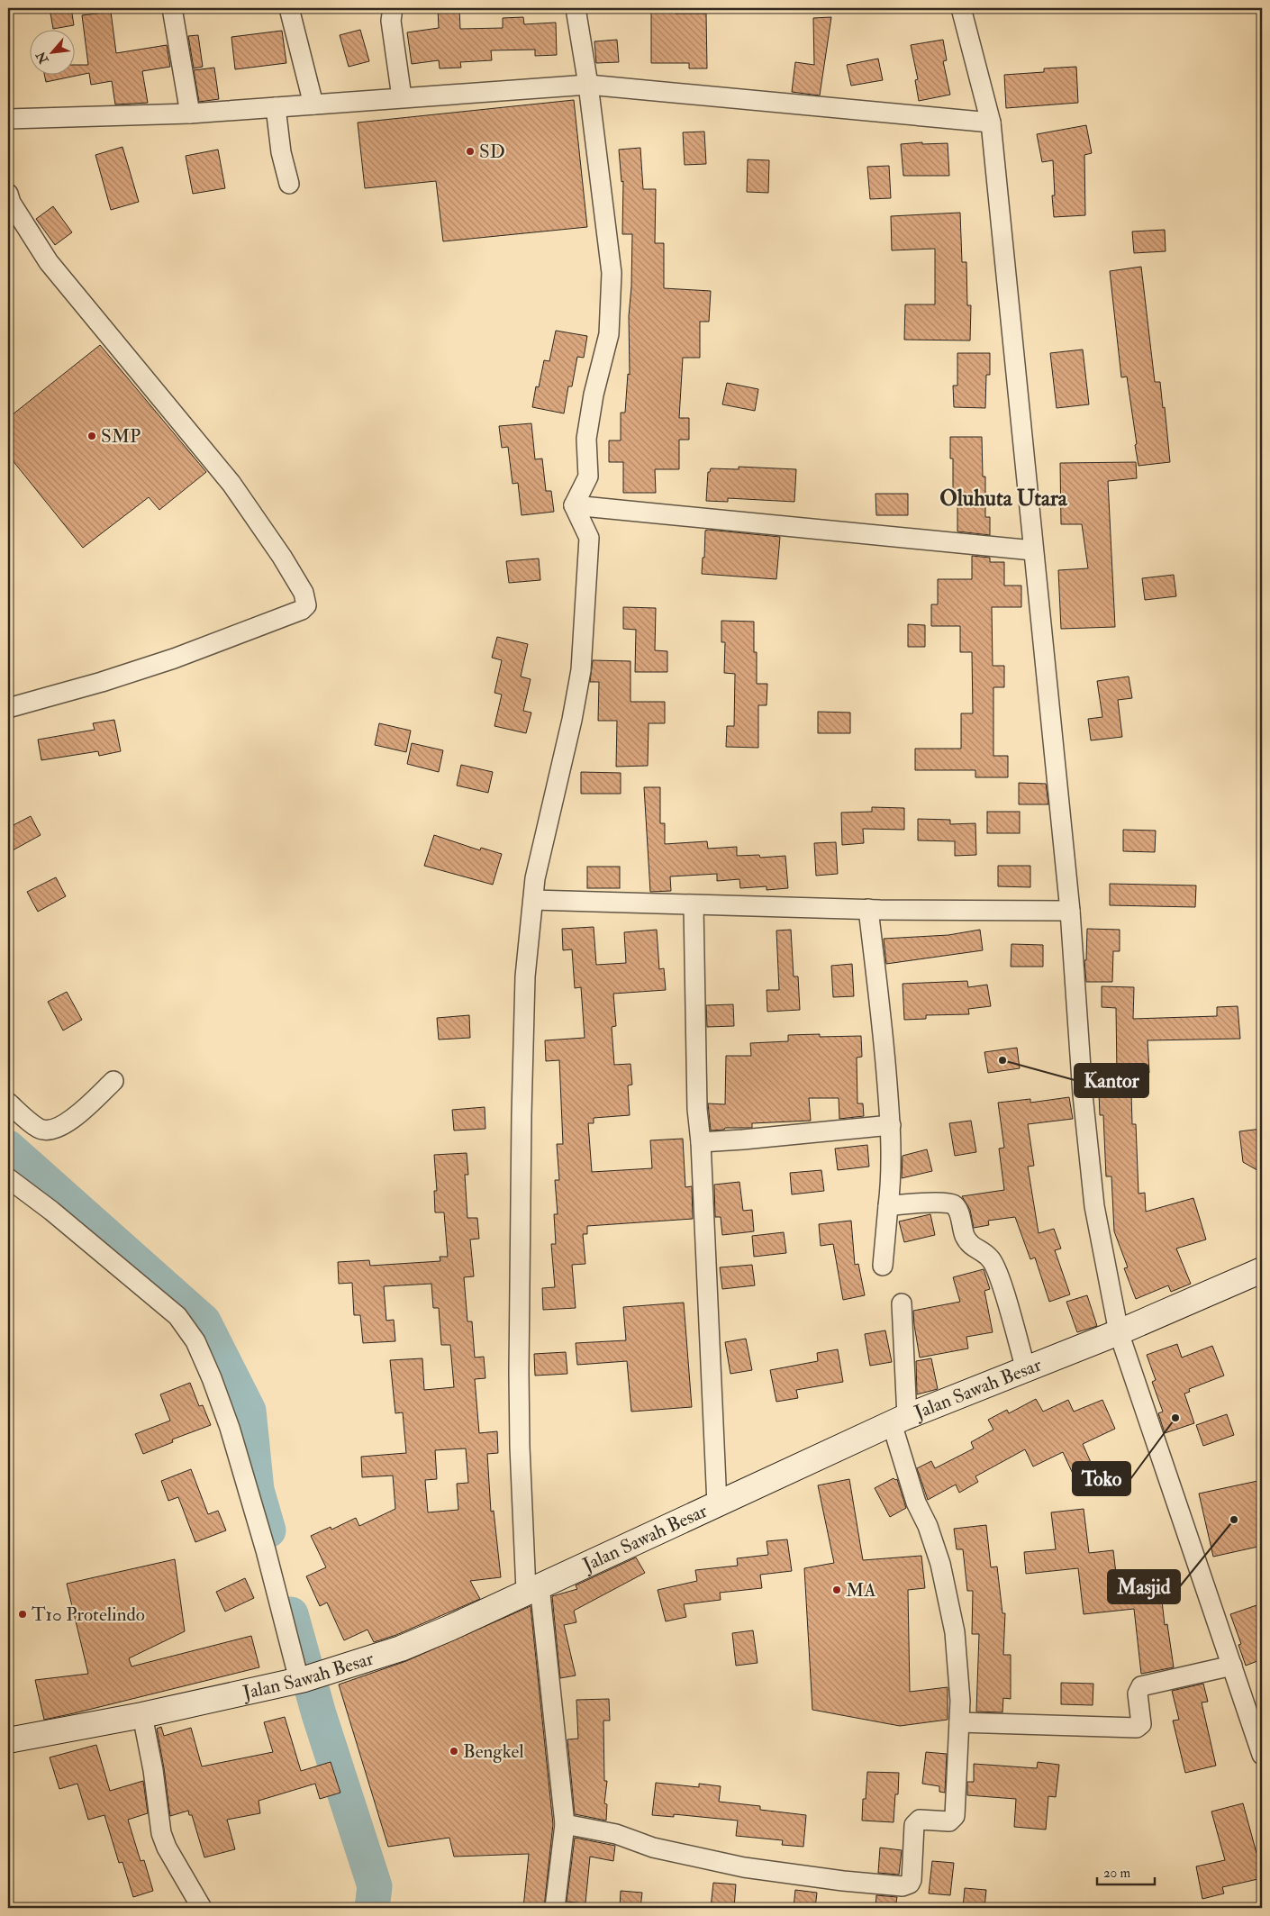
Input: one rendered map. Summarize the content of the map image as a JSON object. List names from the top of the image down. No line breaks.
{"streets":{"main road":["Jalan Sawah Besar"]},"districts":["Oluhuta Utara"],"places":["SD","SMP","Kantor","Toko","Masjid","MA","T10 Protelindo","Bengkel"],"scale_bar":"20 m","north":"bottom left"}
